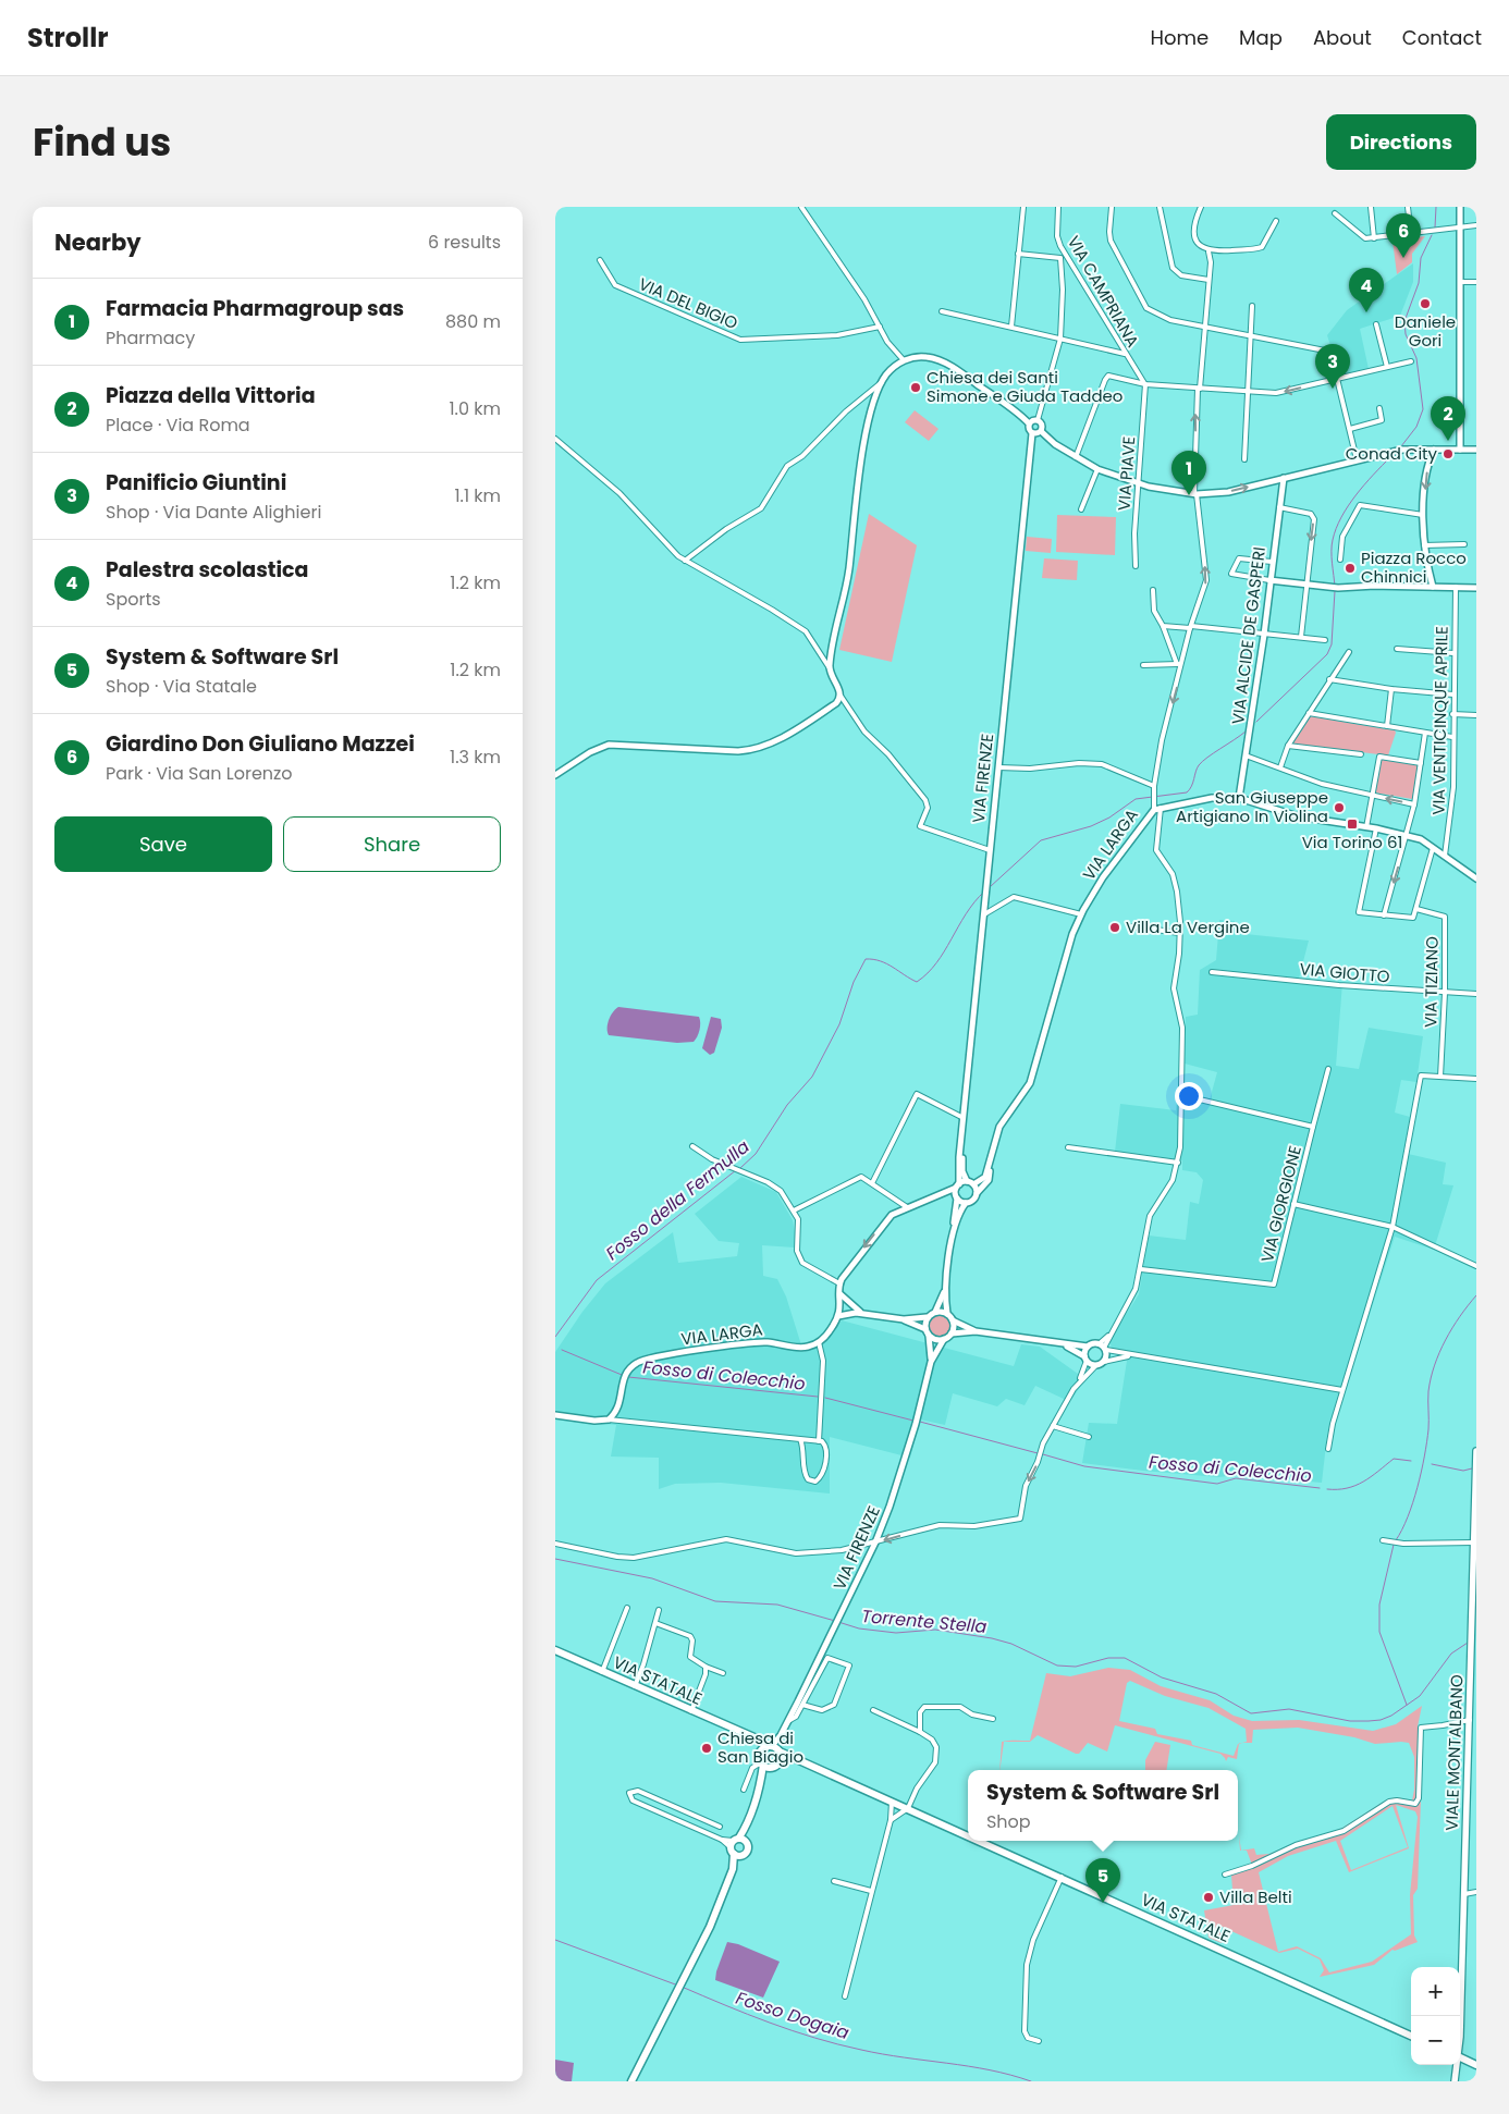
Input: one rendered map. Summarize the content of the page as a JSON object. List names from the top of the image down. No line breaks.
{"streets":{"main road":["VIA STATALE","VIALE MONTALBANO"],"street":["VIA CAMPRIANA","VIA DEL BIGIO","VIA PIAVE","VIA ALCIDE DE GASPERI","VIA VENTICINQUE APRILE","VIA FIRENZE","VIA LARGA","VIA GIOTTO","VIA TIZIANO","VIA GIORGIONE"]},"crossings":[["VIA CAMPRIANA","VIA PIAVE"],["VIA FIRENZE","VIA LARGA"],["VIA FIRENZE","VIA STATALE"],["VIA GIOTTO","VIA TIZIANO"]],"water":["Fosso della Fermulla","Fosso di Colecchio","Torrente Stella","Fosso Dogaia"],"places":{"other":["Daniele Gori","Chiesa dei Santi Simone e Giuda Taddeo","Conad City","Piazza Rocco Chinnici","San Giuseppe Artigiano In Violina","Villa La Vergine","Chiesa di San Biagio","Villa Belti"],"transit":["Via Torino 61"]},"page":{"header":"Strollr","nav":["Home","Map","About","Contact"],"title":"Find us","buttons":["Directions",["Save","Share"]],"heading":["Nearby","6 results"],"pins":["6","4","3","2","1","5"],"list":[{"mark":"1","name":"Farmacia Pharmagroup sas","note":"Pharmacy","value":"880 m"},{"mark":"2","name":"Piazza della Vittoria","note":"Place · Via Roma","value":"1.0 km"},{"mark":"3","name":"Panificio Giuntini","note":"Shop · Via Dante Alighieri","value":"1.1 km"},{"mark":"4","name":"Palestra scolastica","note":"Sports","value":"1.2 km"},{"mark":"5","name":"System & Software Srl","note":"Shop · Via Statale","value":"1.2 km"},{"mark":"6","name":"Giardino Don Giuliano Mazzei","note":"Park · Via San Lorenzo","value":"1.3 km"}],"popup":["System & Software Srl","Shop"],"map_buttons":["+","−"]}}
